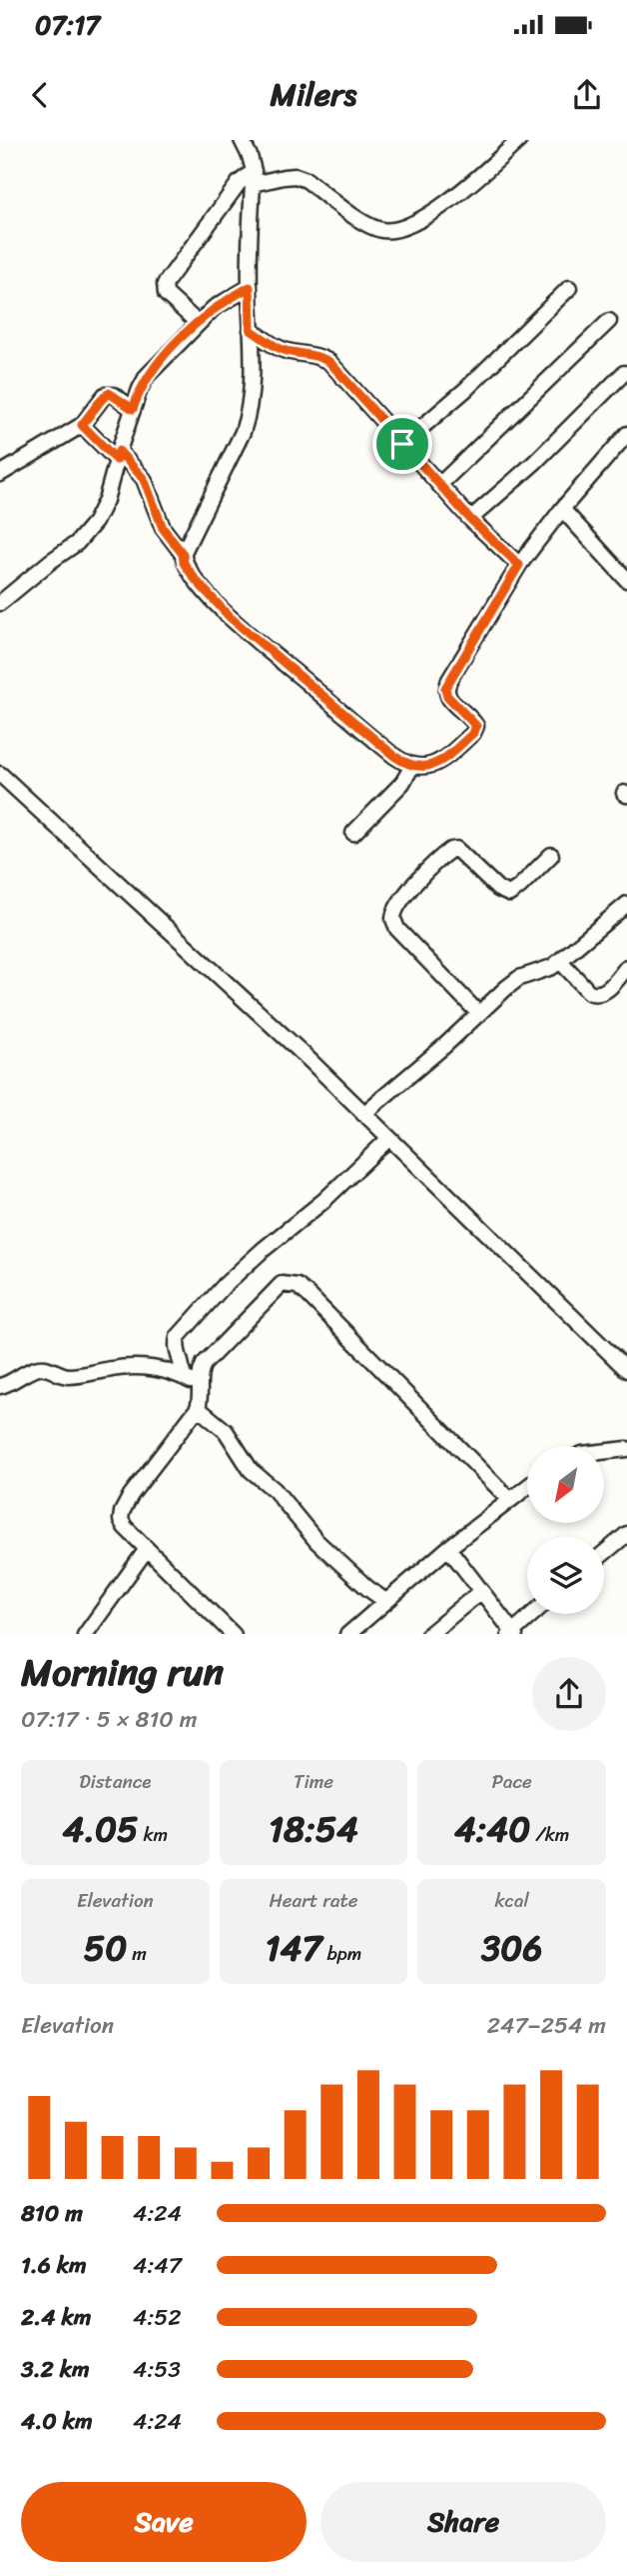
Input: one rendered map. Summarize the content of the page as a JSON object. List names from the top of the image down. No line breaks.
{"north":"bottom left","page":{"status":"07:17","header":"Milers","heading":["Morning run","07:17 · 5 × 810 m"],"stats":[["Distance","4.05 km"],["Time","18:54"],["Pace","4:40 /km"],["Elevation","50 m"],["Heart rate","147 bpm"],["kcal","306"]],"chart":["Elevation","247–254 m"],"list":[{"name":"810 m","note":"4:24"},{"name":"1.6 km","note":"4:47"},{"name":"2.4 km","note":"4:52"},{"name":"3.2 km","note":"4:53"},{"name":"4.0 km","note":"4:24"}],"buttons":["Save","Share"]}}
